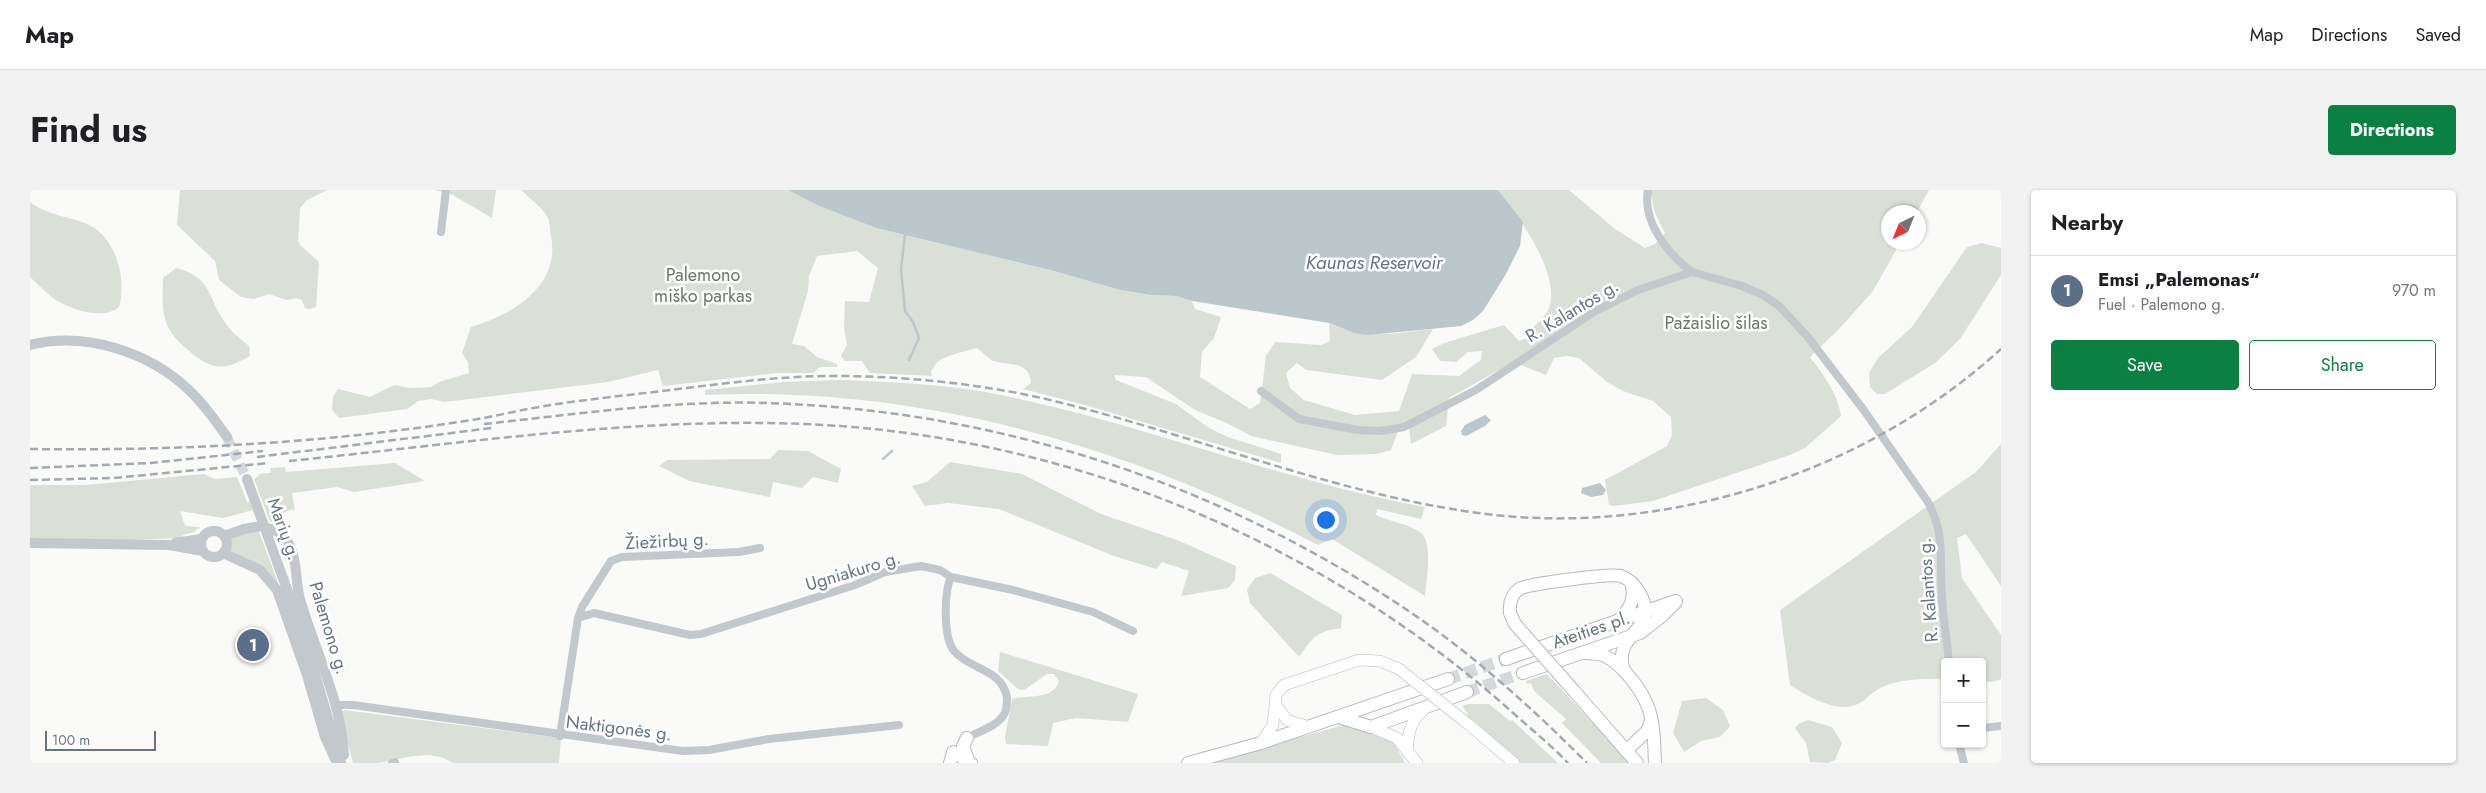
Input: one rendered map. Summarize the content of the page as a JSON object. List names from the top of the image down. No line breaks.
{"streets":{"main road":["Ateities pl."],"street":["R. Kalantos g.","Marių g.","Žiežirbų g.","Ugniakuro g.","Palemono g.","Naktigonės g."]},"crossings":[["Marių g.","Palemono g."],["Žiežirbų g.","Ugniakuro g."],["Žiežirbų g.","Naktigonės g."],["Palemono g.","Naktigonės g."]],"water":["Kaunas Reservoir"],"parks":["Palemono miško parkas","Pažaislio šilas"],"scale_bar":"100 m","north":"bottom left","page":{"header":"Map","nav":["Map","Directions","Saved"],"title":"Find us","buttons":["Directions",["Save","Share"]],"heading":"Nearby","list":[{"mark":"1","name":"Emsi „Palemonas“","note":"Fuel · Palemono g.","value":"970 m"}],"pins":"1","map_buttons":["+","−"],"scale":"100 m"}}
